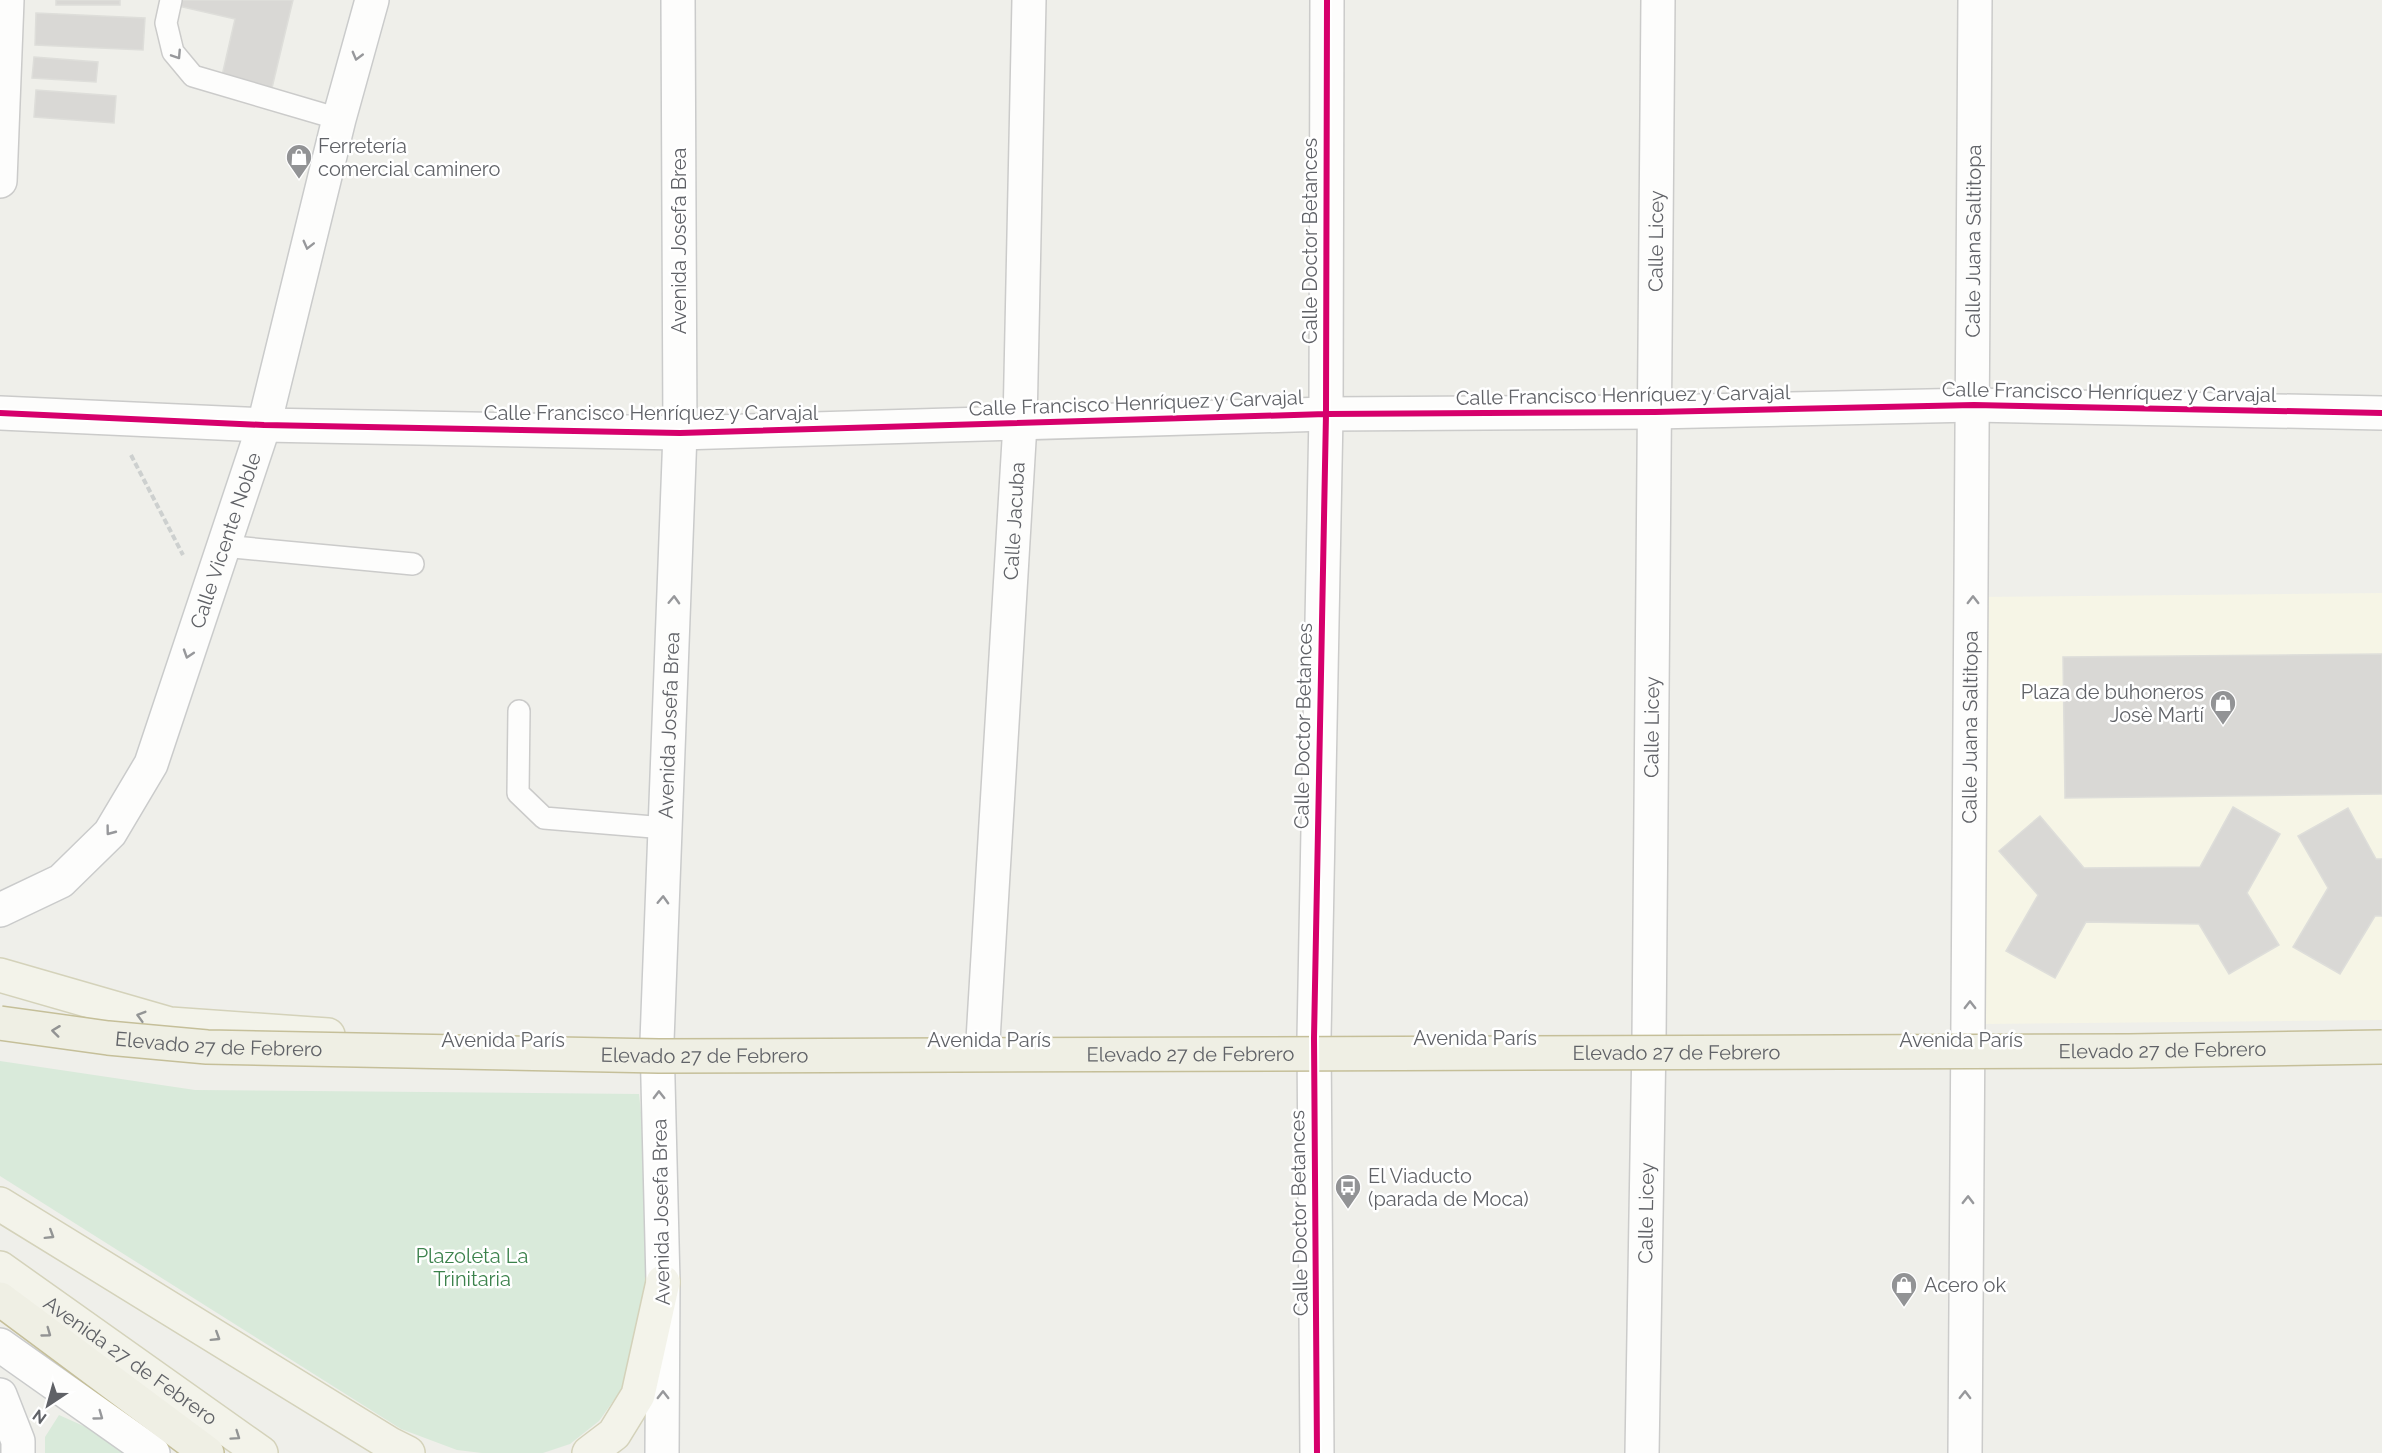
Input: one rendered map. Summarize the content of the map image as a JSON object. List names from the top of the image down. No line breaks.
{"streets":{"highway":["Elevado 27 de Febrero"],"main road":["Avenida París","Avenida 27 de Febrero"],"street":["Avenida Josefa Brea","Calle Doctor Betances","Calle Licey","Calle Juana Saltitopa","Calle Francisco Henríquez y Carvajal","Calle Jacuba","Calle Vicente Noble"]},"crossings":[["Avenida Josefa Brea","Calle Francisco Henríquez y Carvajal"],["Avenida Josefa Brea","Avenida París"],["Calle Doctor Betances","Calle Francisco Henríquez y Carvajal"],["Calle Doctor Betances","Avenida París"],["Calle Licey","Calle Francisco Henríquez y Carvajal"],["Calle Licey","Avenida París"],["Calle Juana Saltitopa","Calle Francisco Henríquez y Carvajal"],["Calle Juana Saltitopa","Avenida París"],["Calle Francisco Henríquez y Carvajal","Calle Jacuba"],["Calle Francisco Henríquez y Carvajal","Calle Vicente Noble"],["Calle Jacuba","Avenida París"]],"one_way":["Avenida Josefa Brea","Calle Juana Saltitopa","Calle Vicente Noble","Elevado 27 de Febrero"],"parks":["Plazoleta La Trinitaria"],"places":{"shop":["Ferretería comercial caminero","Plaza de buhoneros Josè Martí","Acero ok"],"bus stop":["El Viaducto (parada de Moca)"]},"north":"bottom left"}
